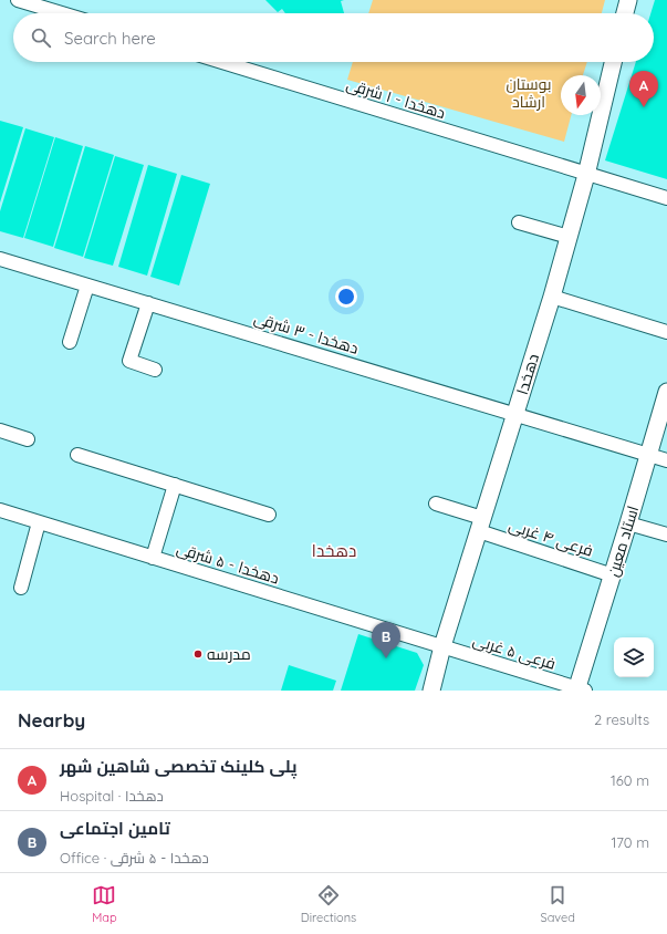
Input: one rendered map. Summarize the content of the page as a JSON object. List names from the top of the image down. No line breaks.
{"streets":{"street":["دهخدا - ۱ شرقی","دهخدا - ۳ شرقی","دهخدا","فرعی ۴ غربی","استاد معین","دهخدا - ۵ شرقی","فرعی ۵ غربی"]},"crossings":[["دهخدا - ۱ شرقی","دهخدا"],["دهخدا - ۳ شرقی","دهخدا"],["دهخدا - ۳ شرقی","استاد معین"],["دهخدا","فرعی ۴ غربی"],["دهخدا","دهخدا - ۵ شرقی"],["دهخدا","فرعی ۵ غربی"],["فرعی ۴ غربی","استاد معین"],["استاد معین","فرعی ۵ غربی"],["دهخدا - ۵ شرقی","فرعی ۵ غربی"]],"districts":["دهخدا"],"parks":["بوستان ارشاد"],"places":["مدرسه"],"north":"bottom","page":{"search":"Search here","pins":["A","B"],"heading":["Nearby","2 results"],"list":[{"mark":"A","name":"پلی کلینک تخصصی شاهین شهر","note":"Hospital · دهخدا","value":"160 m"},{"mark":"B","name":"تامین اجتماعی","note":"Office · دهخدا - ۵ شرقی","value":"170 m"}],"nav":["Map","Directions","Saved"]}}
